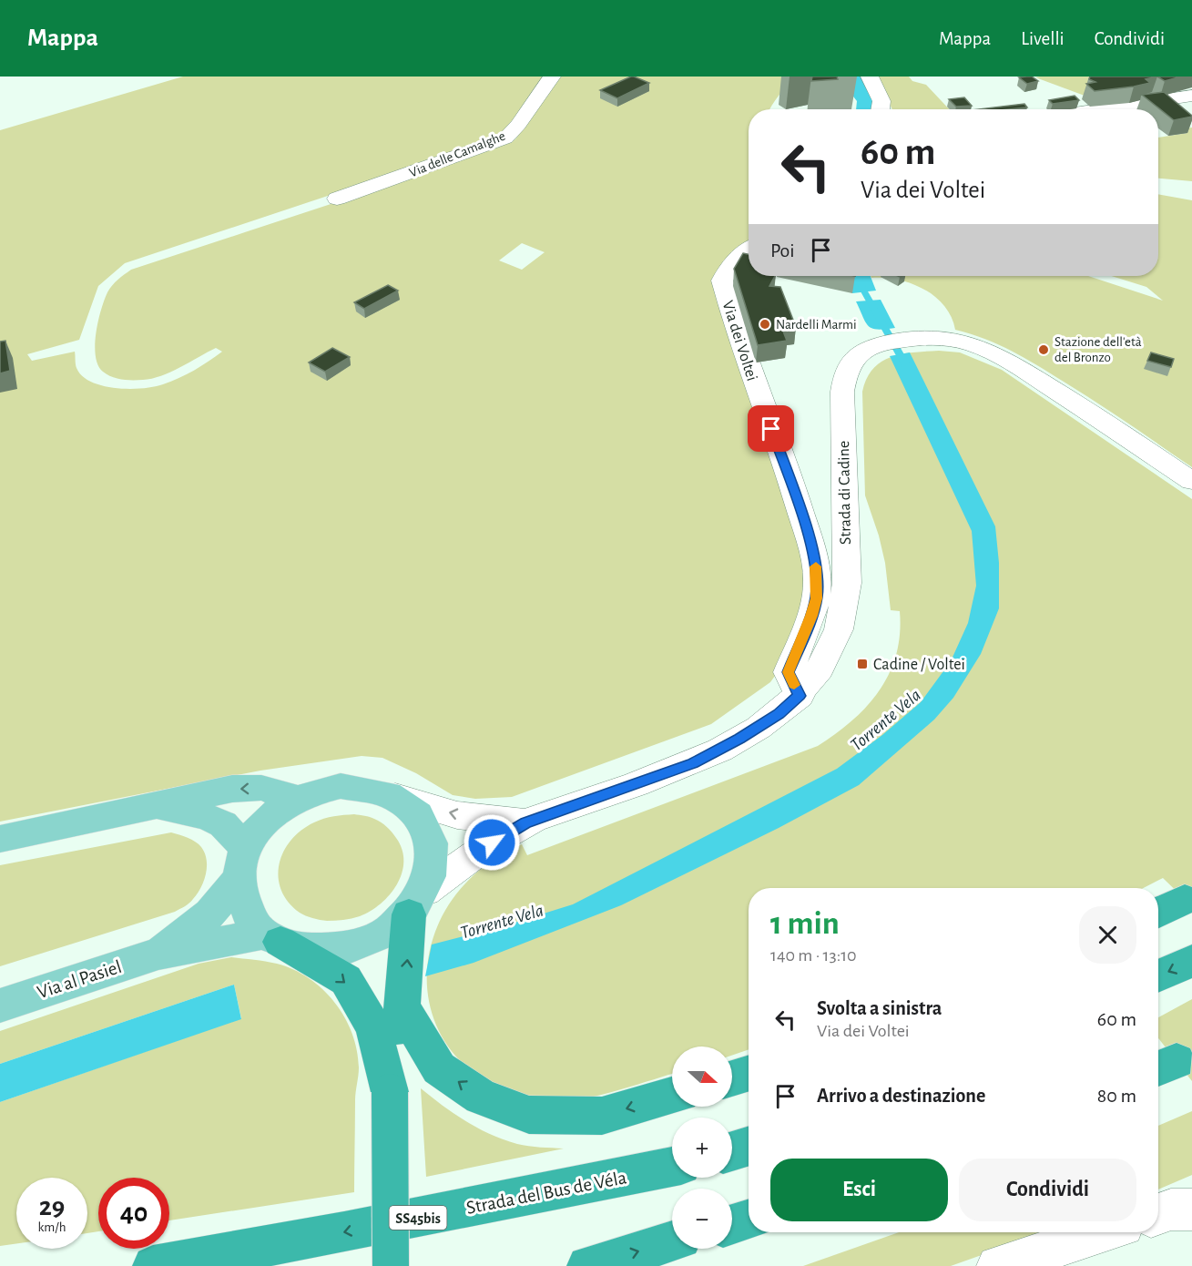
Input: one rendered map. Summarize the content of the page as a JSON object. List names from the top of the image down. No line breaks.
{"streets":{"highway":["Strada del Bus de Véla","SS45bis"],"main road":["Via al Pasiel"],"street":["Via delle Camalghe","Via dei Voltei","Strada di Cadine"]},"crossings":[["Via dei Voltei","Strada di Cadine"],["Strada di Cadine","Via al Pasiel"]],"one_way":["Strada del Bus de Véla"],"water":["Torrente Vela"],"places":{"other":["Nardelli Marmi","Stazione dell'età del Bronzo"],"transit":["Cadine / Voltei"]},"north":"right","page":{"header":"Mappa","nav":["Mappa","Livelli","Condividi"],"turn":["60 m","Via dei Voltei"],"then":"Poi","heading":["1 min","140 m · 13:10"],"list":[{"name":"Svolta a sinistra","note":"Via dei Voltei","value":"60 m"},{"name":"Arrivo a destinazione","value":"80 m"}],"map_buttons":["+","−"],"buttons":["Esci","Condividi"],"speed":"29 km/h","limit":"40"}}
